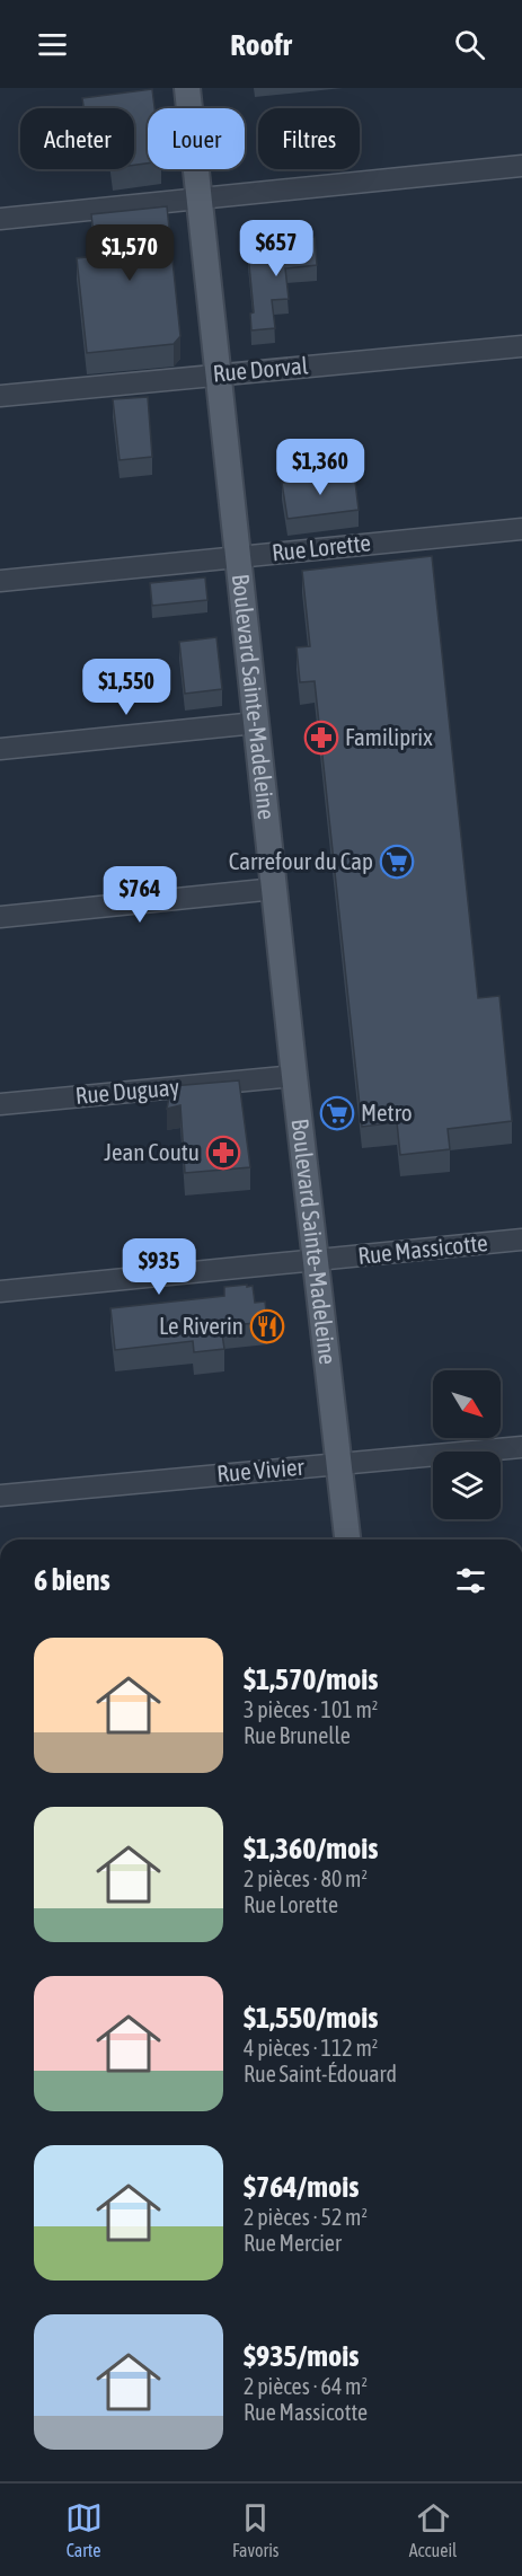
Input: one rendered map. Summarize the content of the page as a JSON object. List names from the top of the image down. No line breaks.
{"streets":{"main road":["Boulevard Sainte-Madeleine"],"street":["Rue Dorval","Rue Lorette","Rue Duguay","Rue Massicotte","Rue Vivier"]},"crossings":[["Rue Dorval","Boulevard Sainte-Madeleine"],["Rue Lorette","Boulevard Sainte-Madeleine"],["Boulevard Sainte-Madeleine","Rue Duguay"],["Boulevard Sainte-Madeleine","Rue Massicotte"],["Boulevard Sainte-Madeleine","Rue Vivier"]],"places":{"pharmacy":["Familiprix","Jean Coutu"],"supermarket":["Carrefour du Cap","Metro"],"restaurant":["Le Riverin"]},"north":"bottom right","page":{"header":"Roofr","chip":["Acheter","Louer","Filtres"],"price":["$657","$1,570","$1,360","$1,550","$764","$935"],"heading":"6 biens","list":[{"name":"$1,570/mois","note":"3 pièces · 101 m² · Rue Brunelle"},{"name":"$1,360/mois","note":"2 pièces · 80 m² · Rue Lorette"},{"name":"$1,550/mois","note":"4 pièces · 112 m² · Rue Saint-Édouard"},{"name":"$764/mois","note":"2 pièces · 52 m² · Rue Mercier"},{"name":"$935/mois","note":"2 pièces · 64 m² · Rue Massicotte"}],"tabs":["Carte","Favoris","Accueil"]}}
